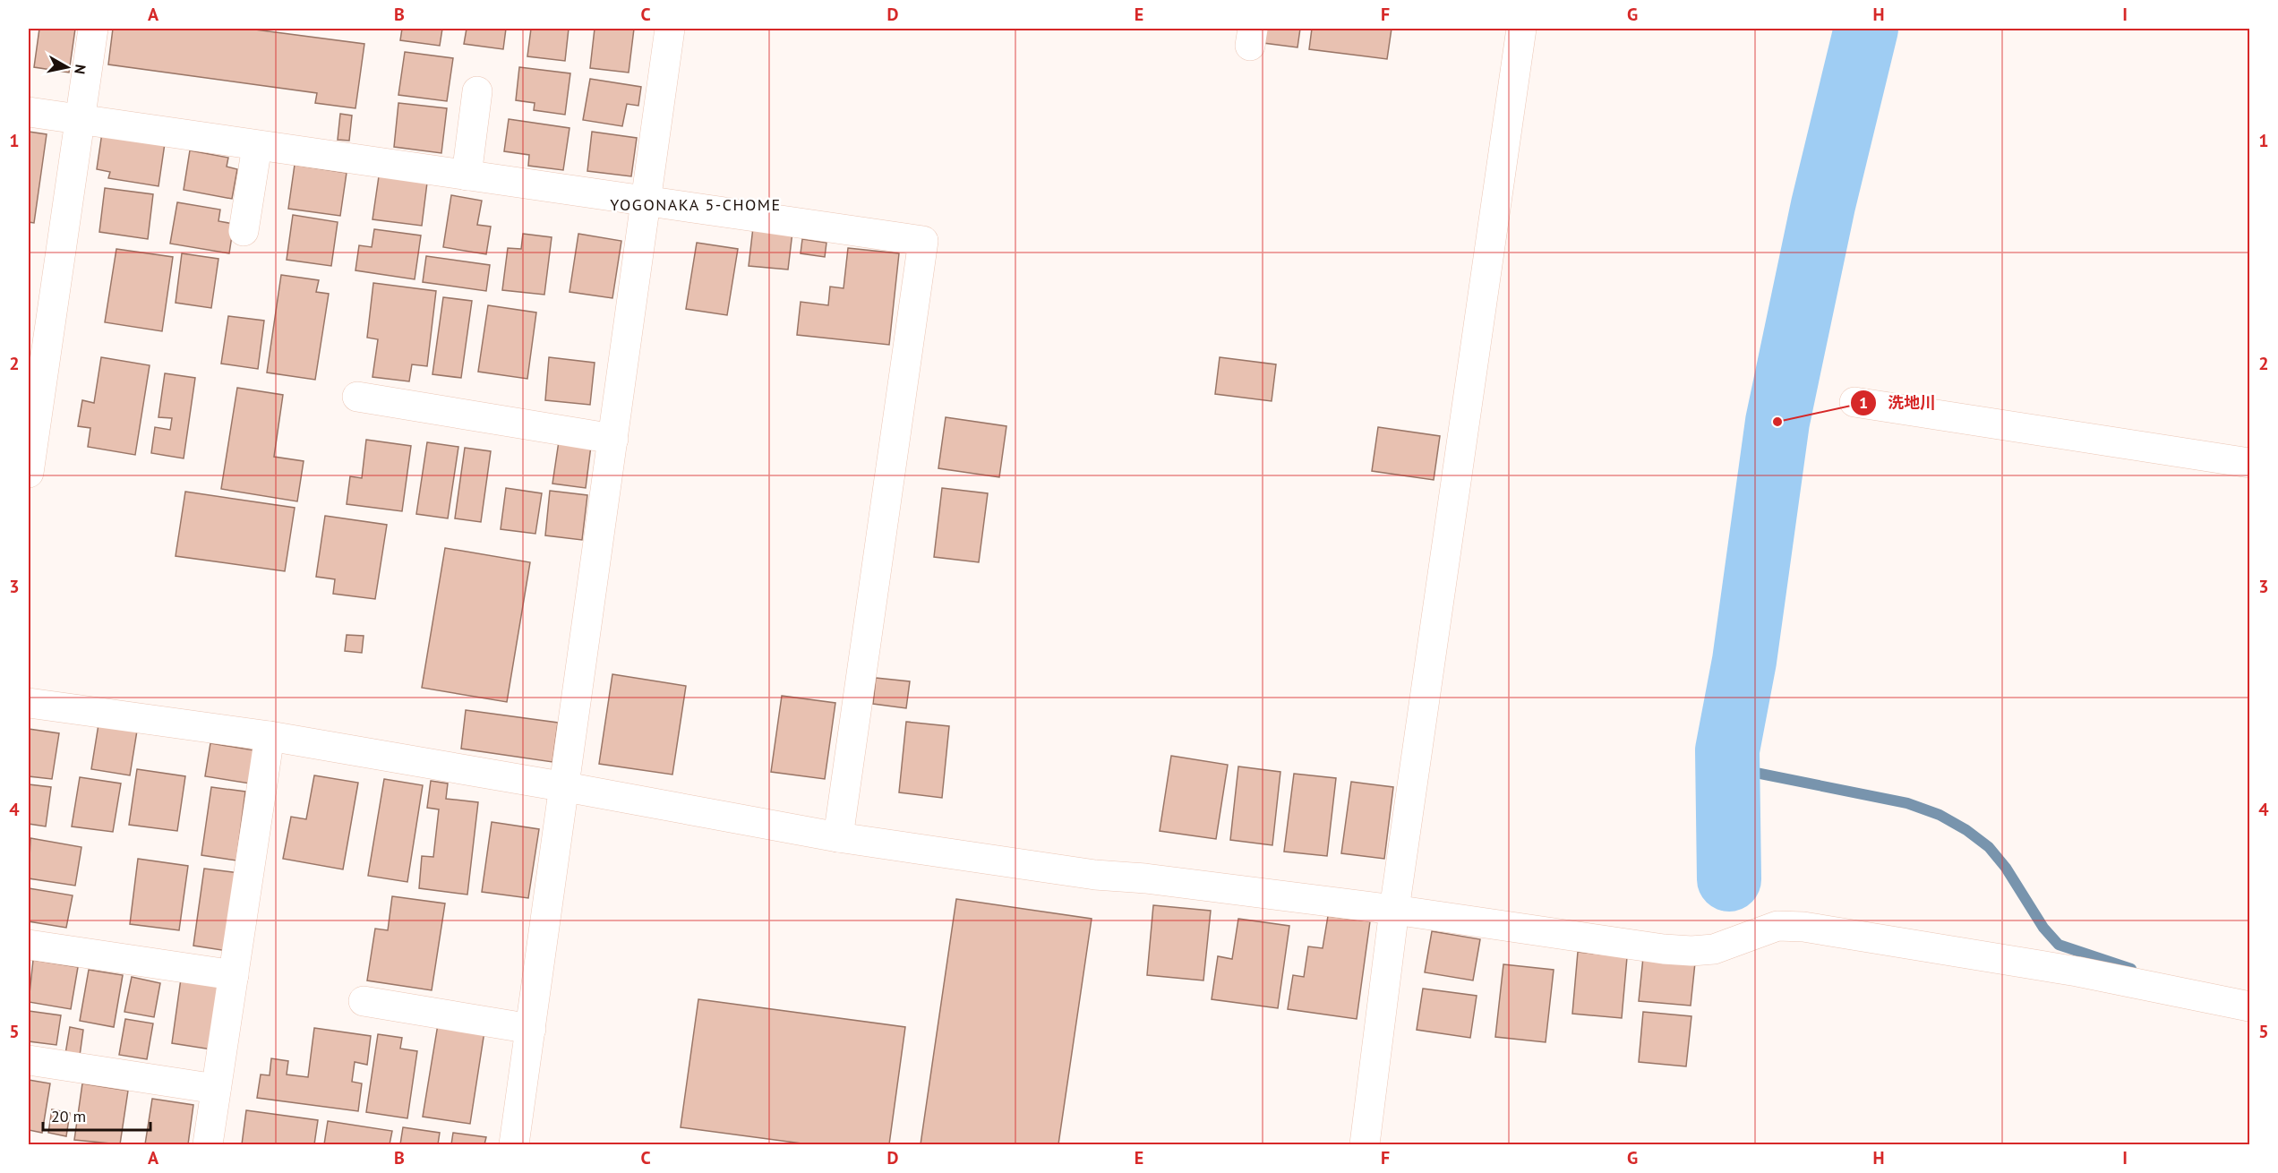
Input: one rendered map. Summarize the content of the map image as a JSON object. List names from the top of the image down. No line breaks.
{"districts":["YOGONAKA 5-CHOME"],"places":["洗地川"],"scale_bar":"20 m","north":"right","grid":{"columns":["A","B","C","D","E","F","G","H","I"],"rows":["1","2","3","4","5"]}}
